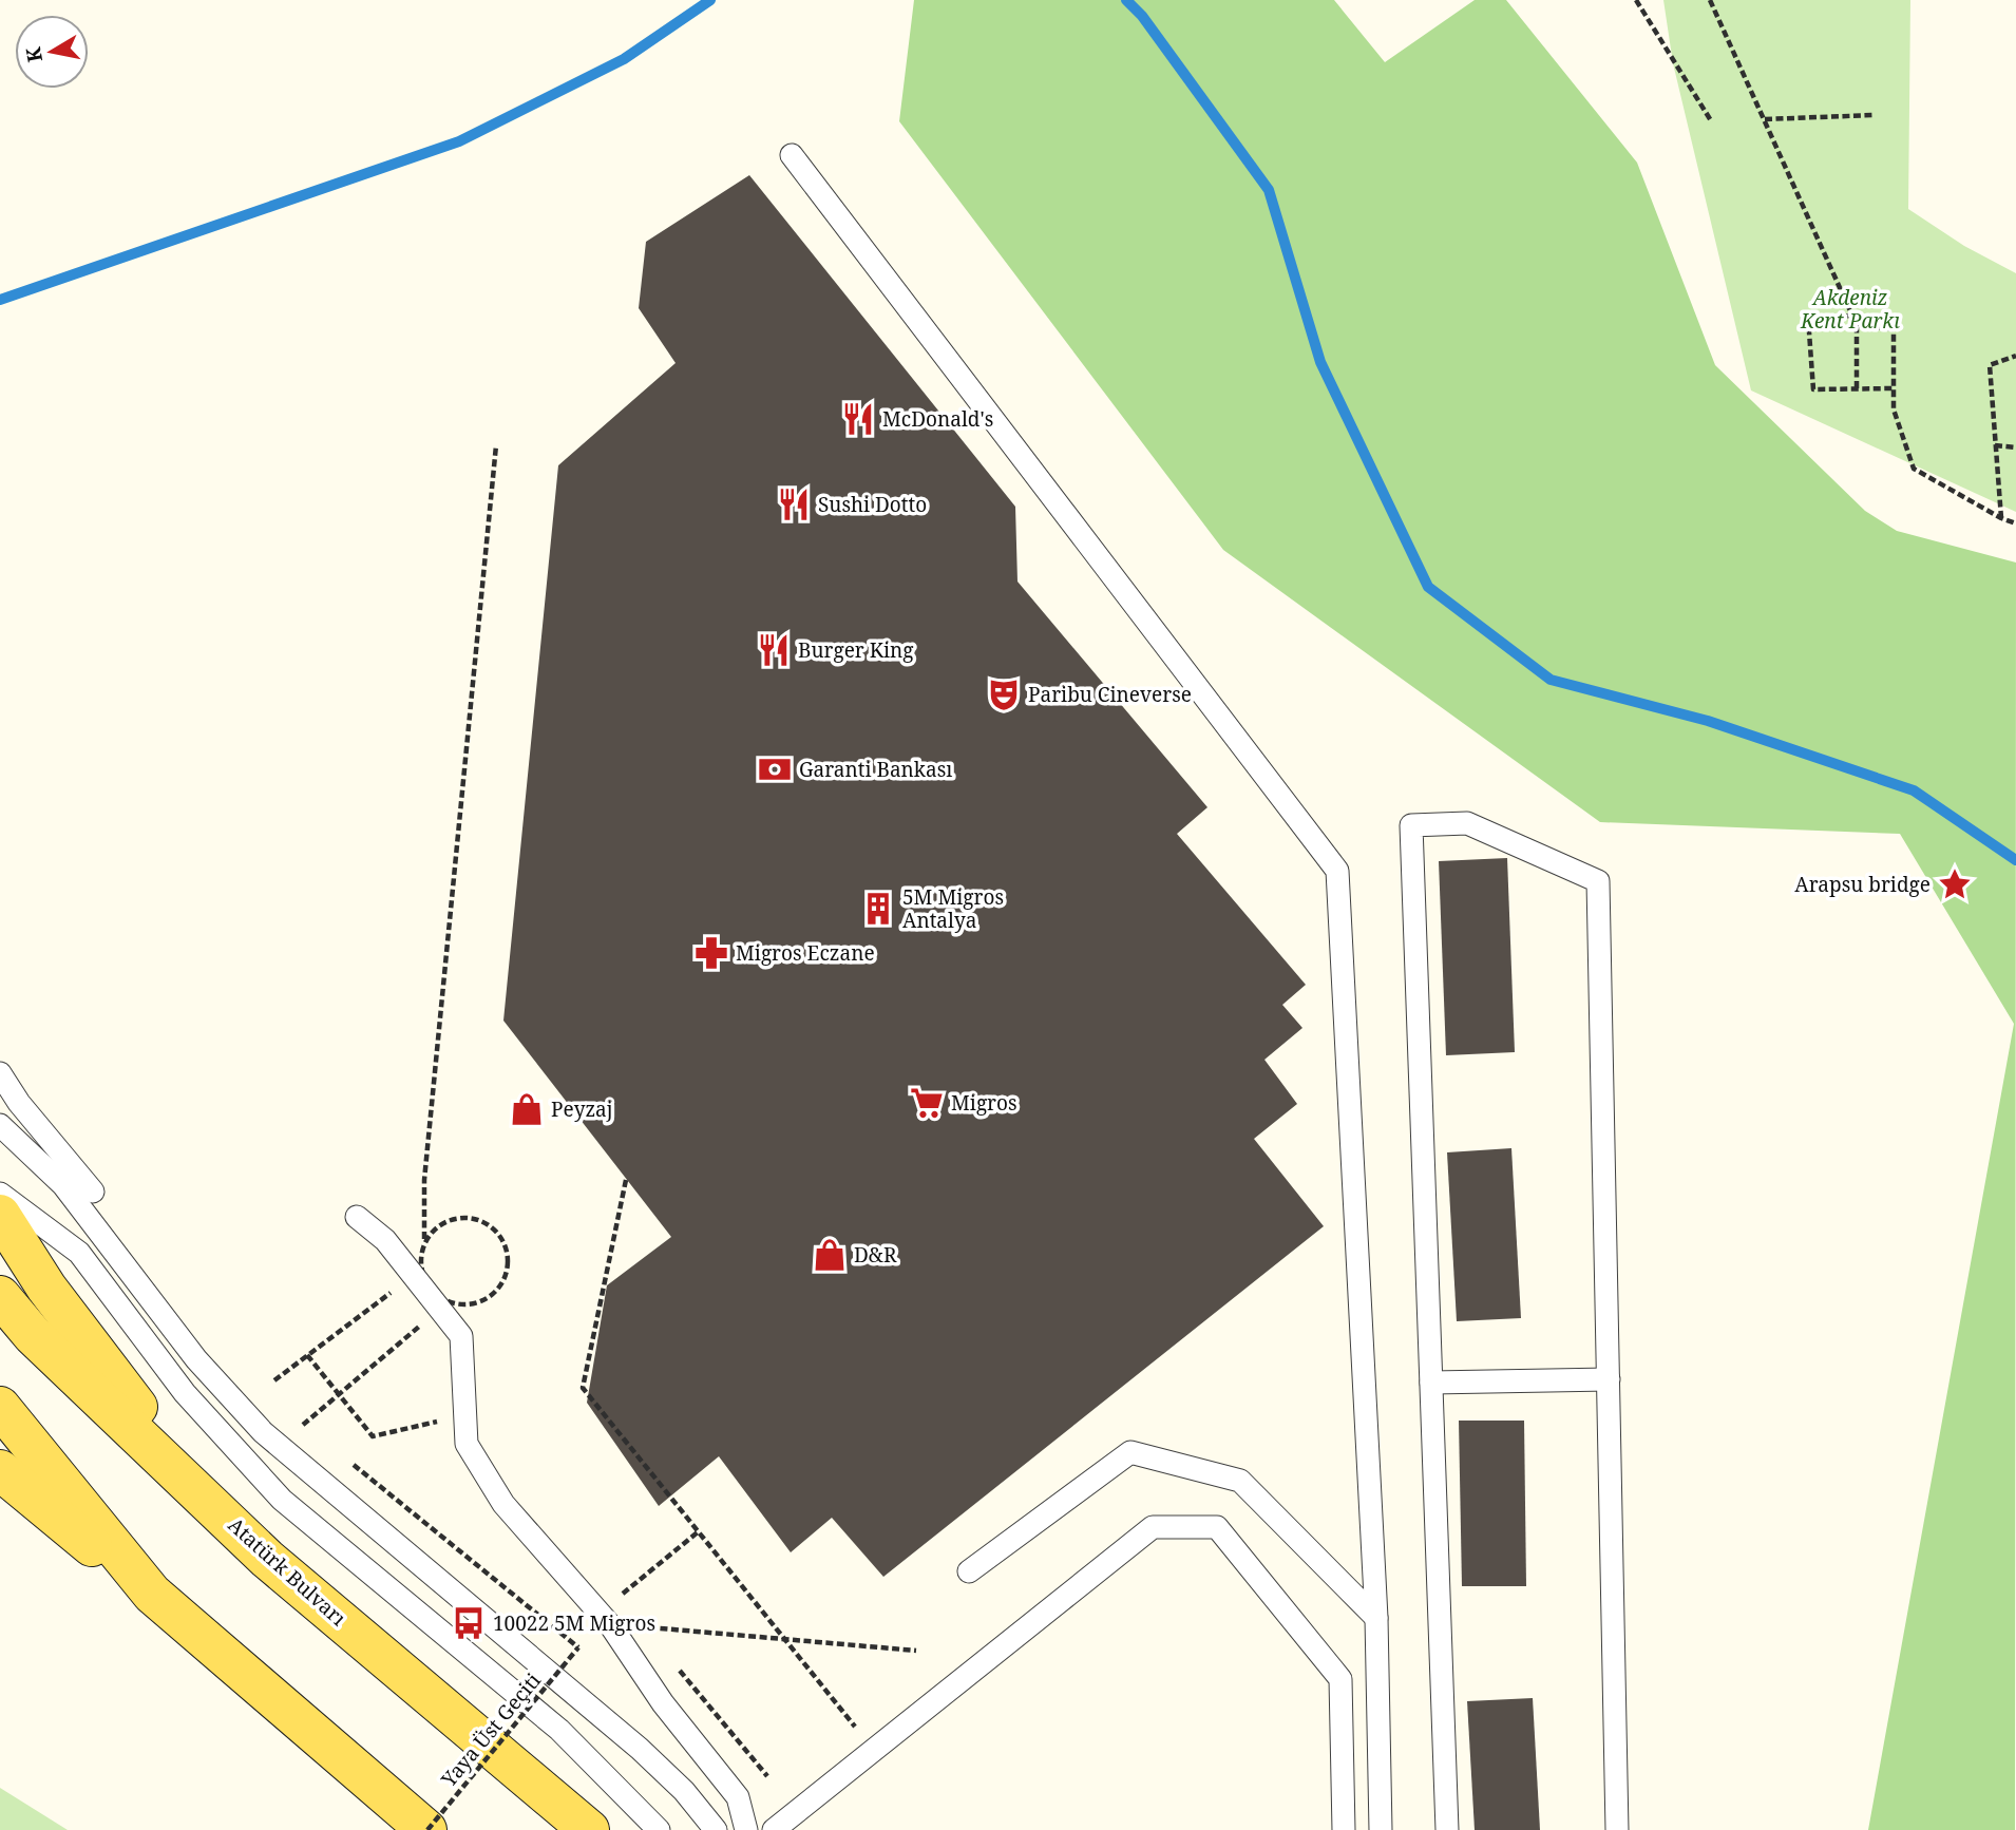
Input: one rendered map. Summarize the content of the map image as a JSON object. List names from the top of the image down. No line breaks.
{"streets":{"main road":["Atatürk Bulvarı"],"path":["Yaya Üst Geçiti"]},"parks":["Akdeniz Kent Parkı"],"places":{"restaurant":["McDonald's","Sushi Dotto","Burger King"],"theatre":["Paribu Cineverse"],"bank":["Garanti Bankası"],"place":["Arapsu bridge"],"building":["5M Migros Antalya"],"pharmacy":["Migros Eczane"],"supermarket":["Migros"],"shop":["Peyzaj","D&R"],"bus stop":["10022 5M Migros"]},"north":"left"}
